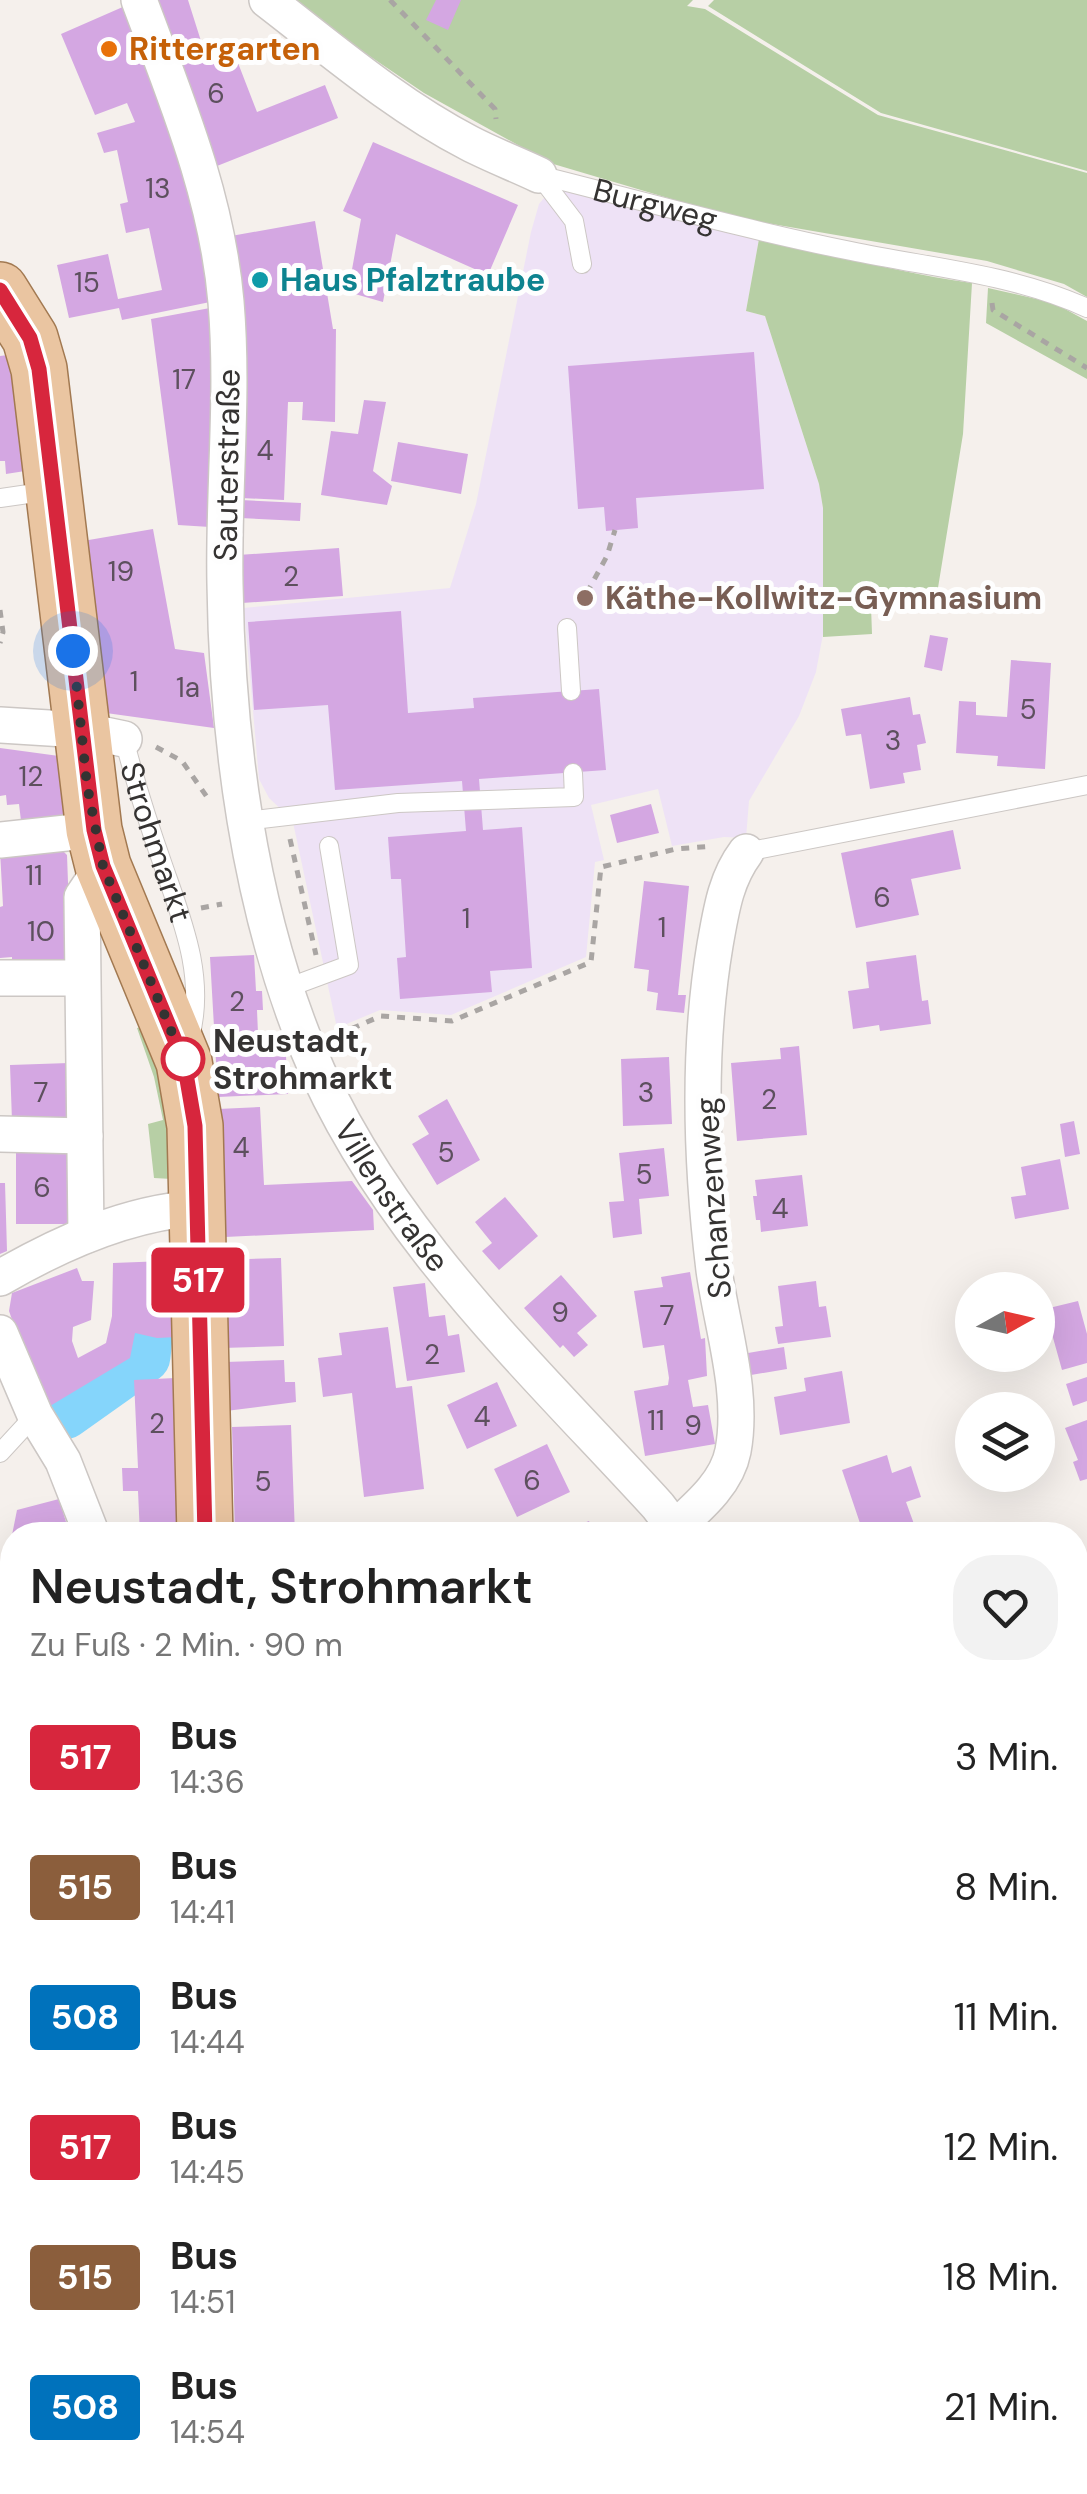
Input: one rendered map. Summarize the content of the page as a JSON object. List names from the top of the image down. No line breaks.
{"streets":{"main road":["Strohmarkt"],"street":["Burgweg","Sauterstraße","Villenstraße","Schanzenweg"]},"crossings":[["Sauterstraße","Villenstraße"]],"places":["Rittergarten","Haus Pfalztraube","Käthe-Kollwitz-Gymnasium","Neustadt, Strohmarkt"],"lines":["bus line 517"],"house_numbers":["6","13","15","17","4","19","2","1","1a","5","3","12","11","6","1","1","10","2","7","3","2","4","5","5","6","4","9","7","2","4","11","2","9","6","5"],"north":"right","page":{"on_map":"517","heading":["Neustadt, Strohmarkt","Zu Fuß · 2 Min. · 90 m"],"list":[{"mark":"517","name":"Bus","note":"14:36","value":"3 Min."},{"mark":"515","name":"Bus","note":"14:41","value":"8 Min."},{"mark":"508","name":"Bus","note":"14:44","value":"11 Min."},{"mark":"517","name":"Bus","note":"14:45","value":"12 Min."},{"mark":"515","name":"Bus","note":"14:51","value":"18 Min."},{"mark":"508","name":"Bus","note":"14:54","value":"21 Min."}]}}
